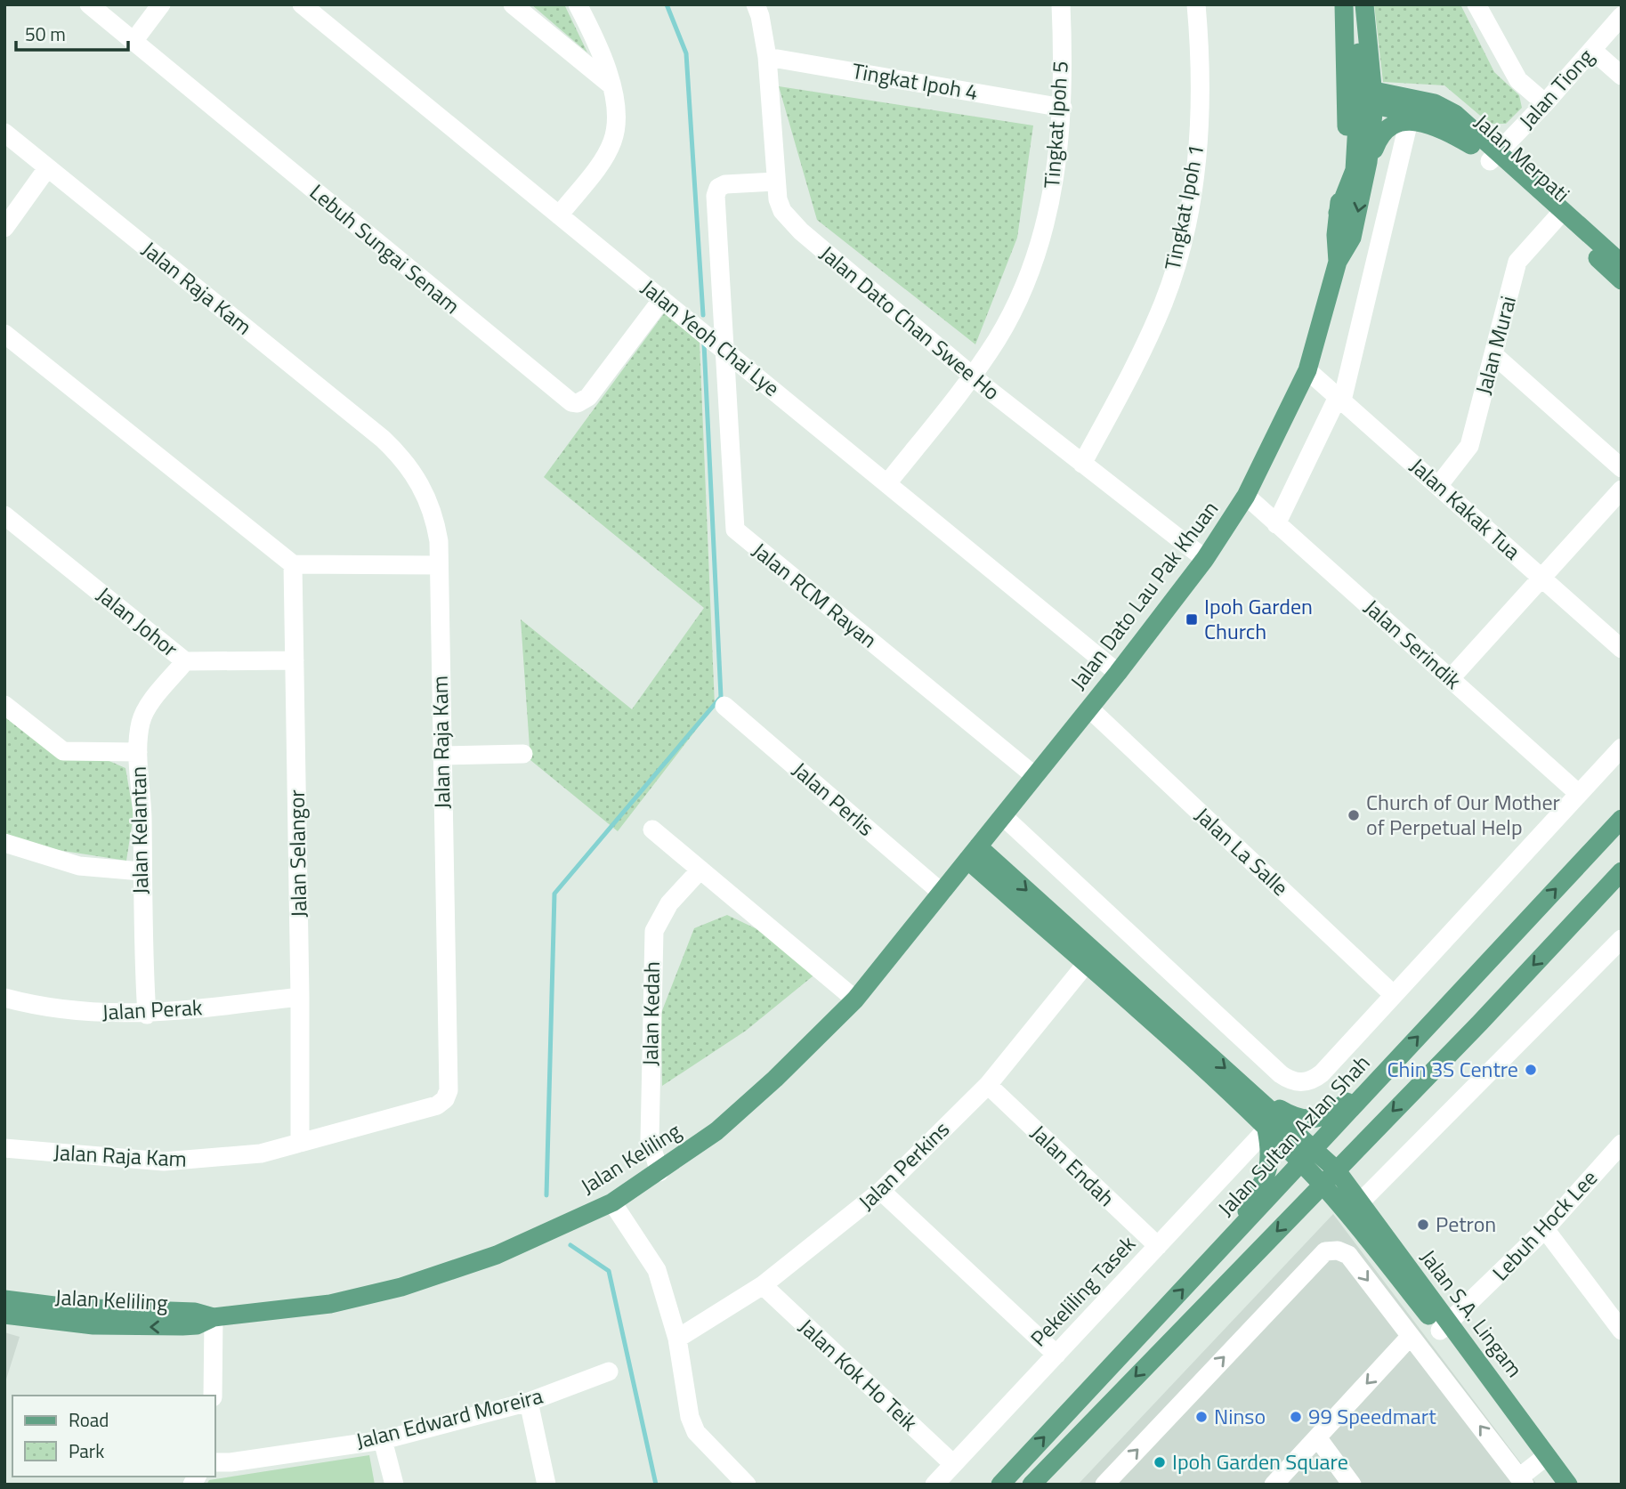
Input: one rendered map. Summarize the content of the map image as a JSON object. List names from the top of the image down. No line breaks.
{"streets":{"main road":["Jalan Merpati","Jalan Dato Lau Pak Khuan","Jalan Sultan Azlan Shah","Jalan Keliling","Jalan S.A. Lingam"],"street":["Tingkat Ipoh 4","Jalan Tiong","Tingkat Ipoh 5","Tingkat Ipoh 1","Lebuh Sungai Senam","Jalan Raja Kam","Jalan Dato Chan Swee Ho","Jalan Yeoh Chai Lye","Jalan Murai","Jalan Kakak Tua","Jalan RCM Rayan","Jalan Johor","Jalan Serindik","Jalan Perlis","Jalan Kelantan","Jalan La Salle","Jalan Selangor","Jalan Perak","Jalan Kedah","Jalan Perkins","Jalan Endah","Lebuh Hock Lee","Pekeliling Tasek","Jalan Kok Ho Teik","Jalan Edward Moreira"]},"crossings":[["Tingkat Ipoh 4","Tingkat Ipoh 5"],["Tingkat Ipoh 4","Jalan Dato Chan Swee Ho"],["Jalan Tiong","Jalan Merpati"],["Tingkat Ipoh 5","Jalan Dato Chan Swee Ho"],["Tingkat Ipoh 5","Jalan Yeoh Chai Lye"],["Jalan Merpati","Jalan Murai"],["Jalan Merpati","Jalan Dato Lau Pak Khuan"],["Tingkat Ipoh 1","Jalan Dato Chan Swee Ho"],["Lebuh Sungai Senam","Jalan Yeoh Chai Lye"],["Jalan Raja Kam","Jalan Selangor"],["Jalan Dato Chan Swee Ho","Jalan RCM Rayan"],["Jalan Dato Chan Swee Ho","Jalan Dato Lau Pak Khuan"],["Jalan Yeoh Chai Lye","Jalan RCM Rayan"],["Jalan Yeoh Chai Lye","Jalan Dato Lau Pak Khuan"],["Jalan Murai","Jalan Kakak Tua"],["Jalan Kakak Tua","Jalan Dato Lau Pak Khuan"],["Jalan RCM Rayan","Jalan Dato Lau Pak Khuan"],["Jalan Dato Lau Pak Khuan","Jalan Serindik"],["Jalan Dato Lau Pak Khuan","Jalan La Salle"],["Jalan Dato Lau Pak Khuan","Jalan Keliling"],["Jalan Johor","Jalan Kelantan"],["Jalan Johor","Jalan Selangor"],["Jalan Perlis","Jalan Keliling"],["Jalan Kelantan","Jalan Perak"],["Jalan Selangor","Jalan Perak"],["Jalan Kedah","Jalan Keliling"],["Jalan Sultan Azlan Shah","Jalan S.A. Lingam"],["Jalan Perkins","Jalan Endah"],["Jalan Perkins","Jalan Kok Ho Teik"],["Jalan Endah","Pekeliling Tasek"],["Lebuh Hock Lee","Jalan S.A. Lingam"],["Pekeliling Tasek","Jalan Kok Ho Teik"]],"places":{"transit":["Ipoh Garden Church"],"other":["Church of Our Mother of Perpetual Help","Chin 3S Centre","Petron","Ninso","99 Speedmart","Ipoh Garden Square"]},"legend":["Road","Park"],"scale_bar":"50 m"}
